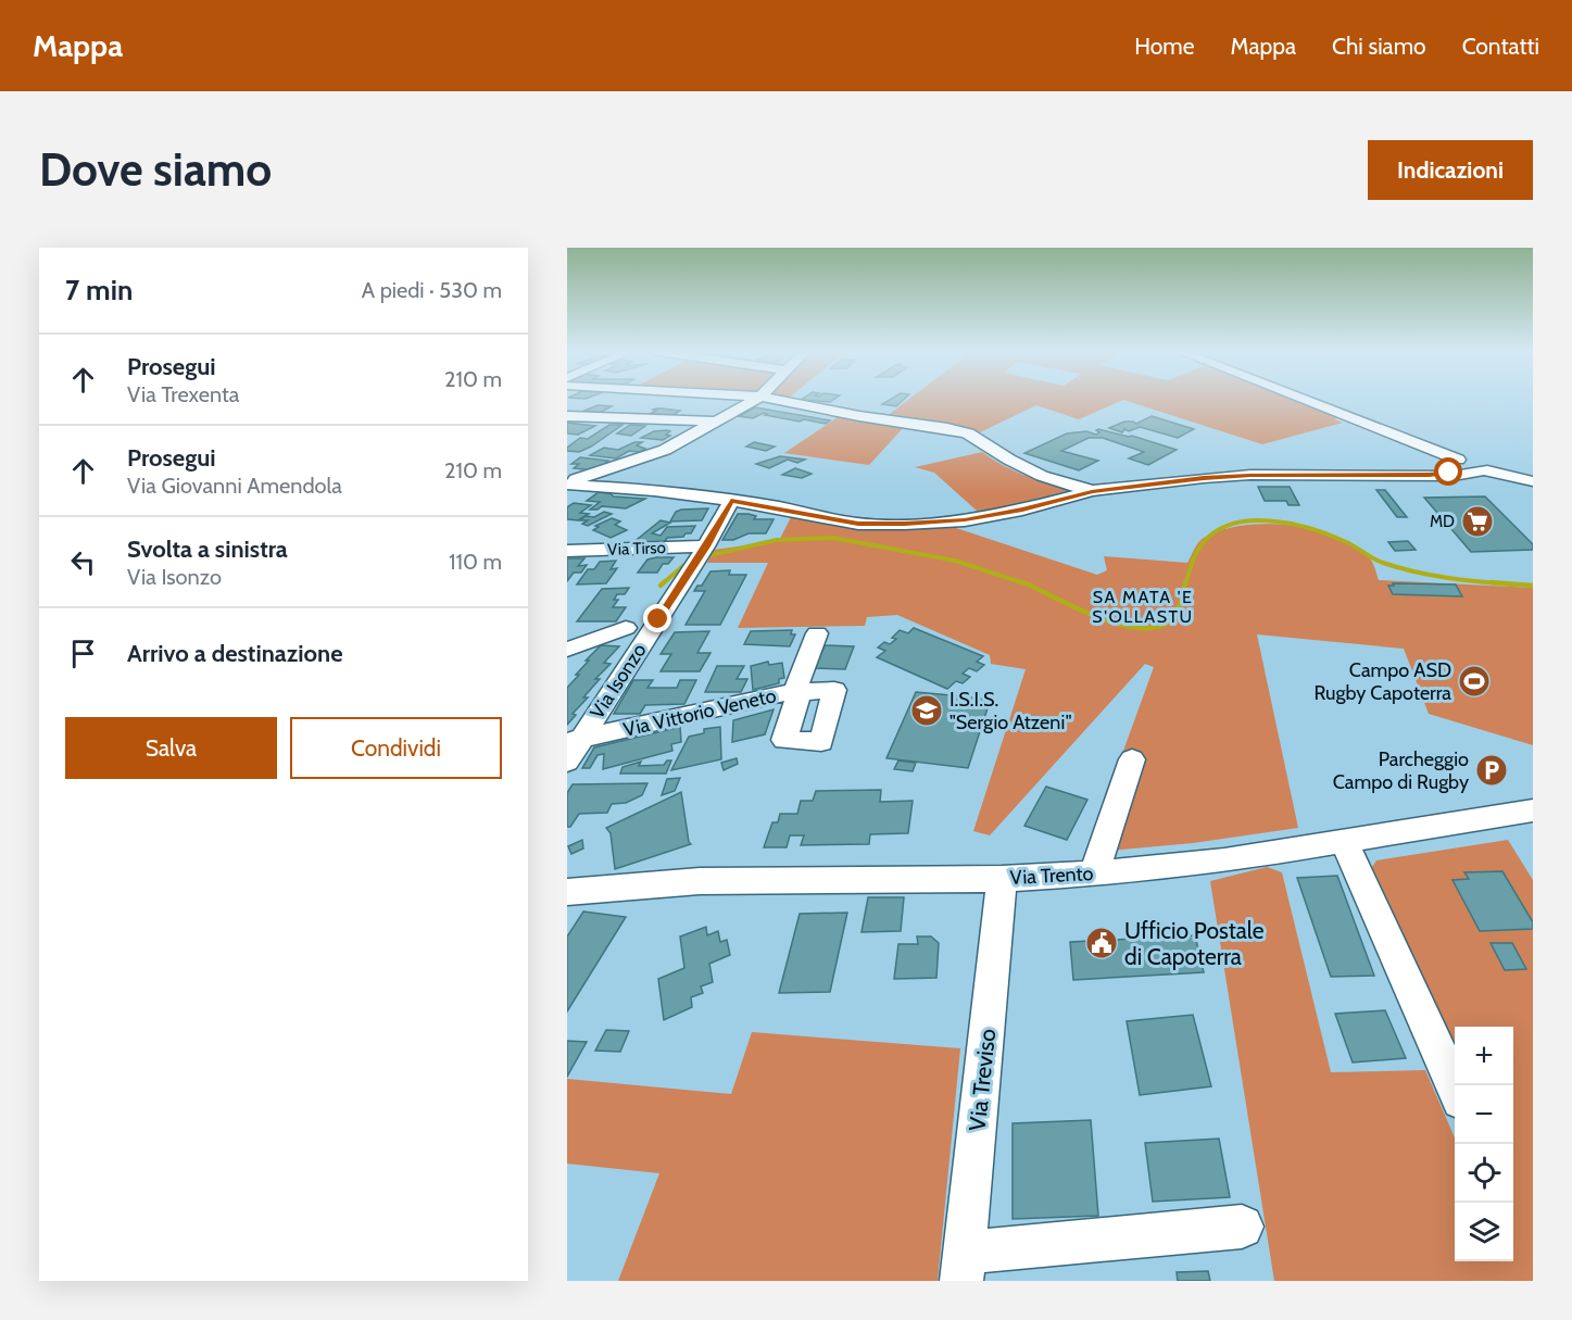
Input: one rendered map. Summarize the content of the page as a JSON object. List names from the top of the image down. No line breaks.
{"streets":{"street":["Via Tirso","Via Isonzo","Via Vittorio Veneto","Via Trento","Via Treviso"]},"crossings":[["Via Tirso","Via Isonzo"],["Via Isonzo","Via Vittorio Veneto"],["Via Trento","Via Treviso"]],"districts":["SA MATA 'E S'OLLASTU"],"places":{"supermarket":["MD"],"sports":["Campo ASD Rugby Capoterra"],"school or university":["I.S.I.S. \"Sergio Atzeni\""],"parking":["Parcheggio Campo di Rugby"],"public building":["Ufficio Postale di Capoterra"]},"page":{"header":"Mappa","nav":["Home","Mappa","Chi siamo","Contatti"],"buttons":["Indicazioni",["Salva","Condividi"]],"title":"Dove siamo","heading":["7 min","A piedi · 530 m"],"list":[["Prosegui","Via Trexenta","210 m"],["Prosegui","Via Giovanni Amendola","210 m"],["Svolta a sinistra","Via Isonzo","110 m"],"Arrivo a destinazione"],"map_buttons":["+","−"]}}
